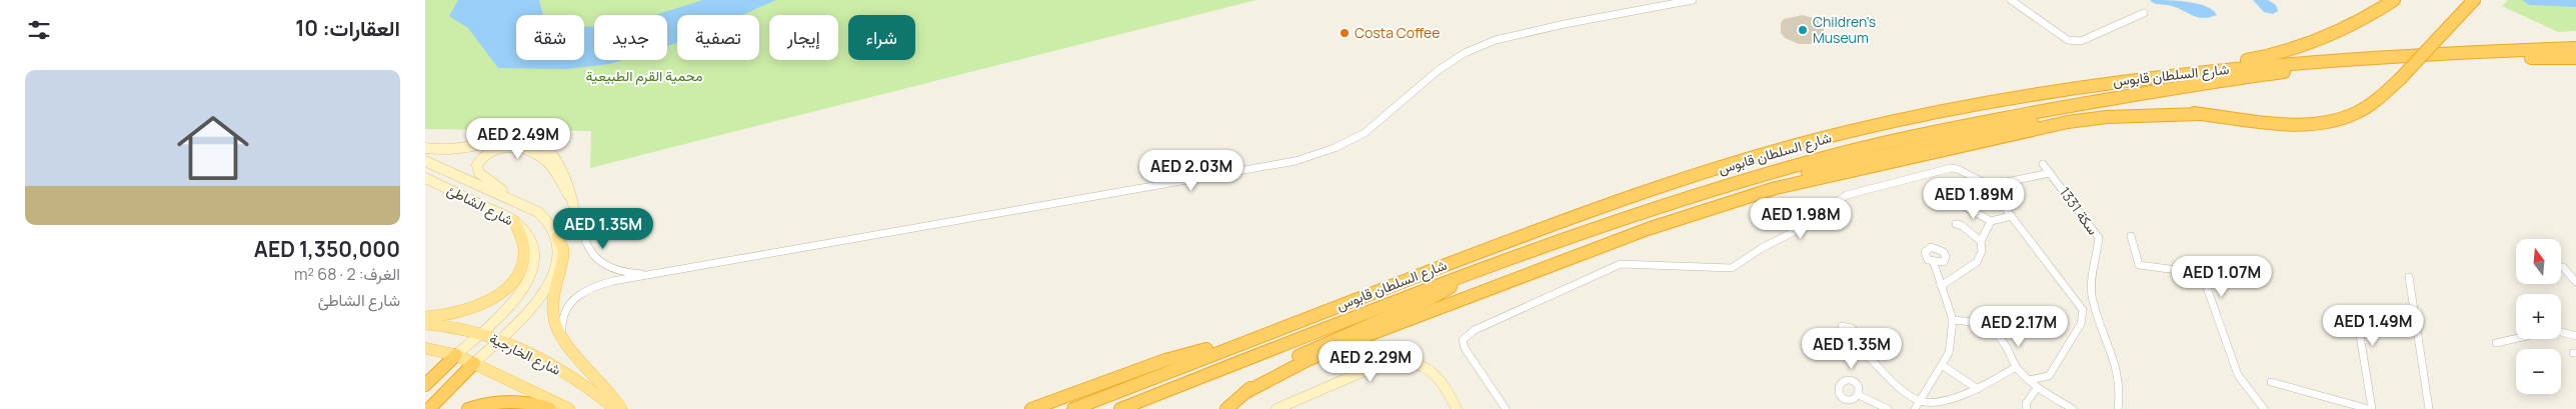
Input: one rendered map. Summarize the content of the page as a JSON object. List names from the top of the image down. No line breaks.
{"streets":{"highway":["شارع السلطان قابوس"],"main road":["شارع الشاطئ","شارع الخارجية"],"street":["سكة 1331"]},"crossings":[["شارع الشاطئ","شارع الخارجية"]],"parks":["محمية القرم الطبيعية"],"places":["Children's Museum","Costa Coffee"],"north":"top","page":{"heading":"العقارات: 10","chip":["شراء","إيجار","تصفية","جديد","شقة"],"list":[{"name":"AED 1,350,000","note":"الغرف: 2 · 68 m² · شارع الشاطئ"}],"price":["AED 2.49M","AED 2.03M","AED 1.89M","AED 1.98M","AED 1.35M","AED 1.07M","AED 1.49M","AED 2.17M","AED 1.35M","AED 2.29M"],"map_buttons":["+","−"]}}
